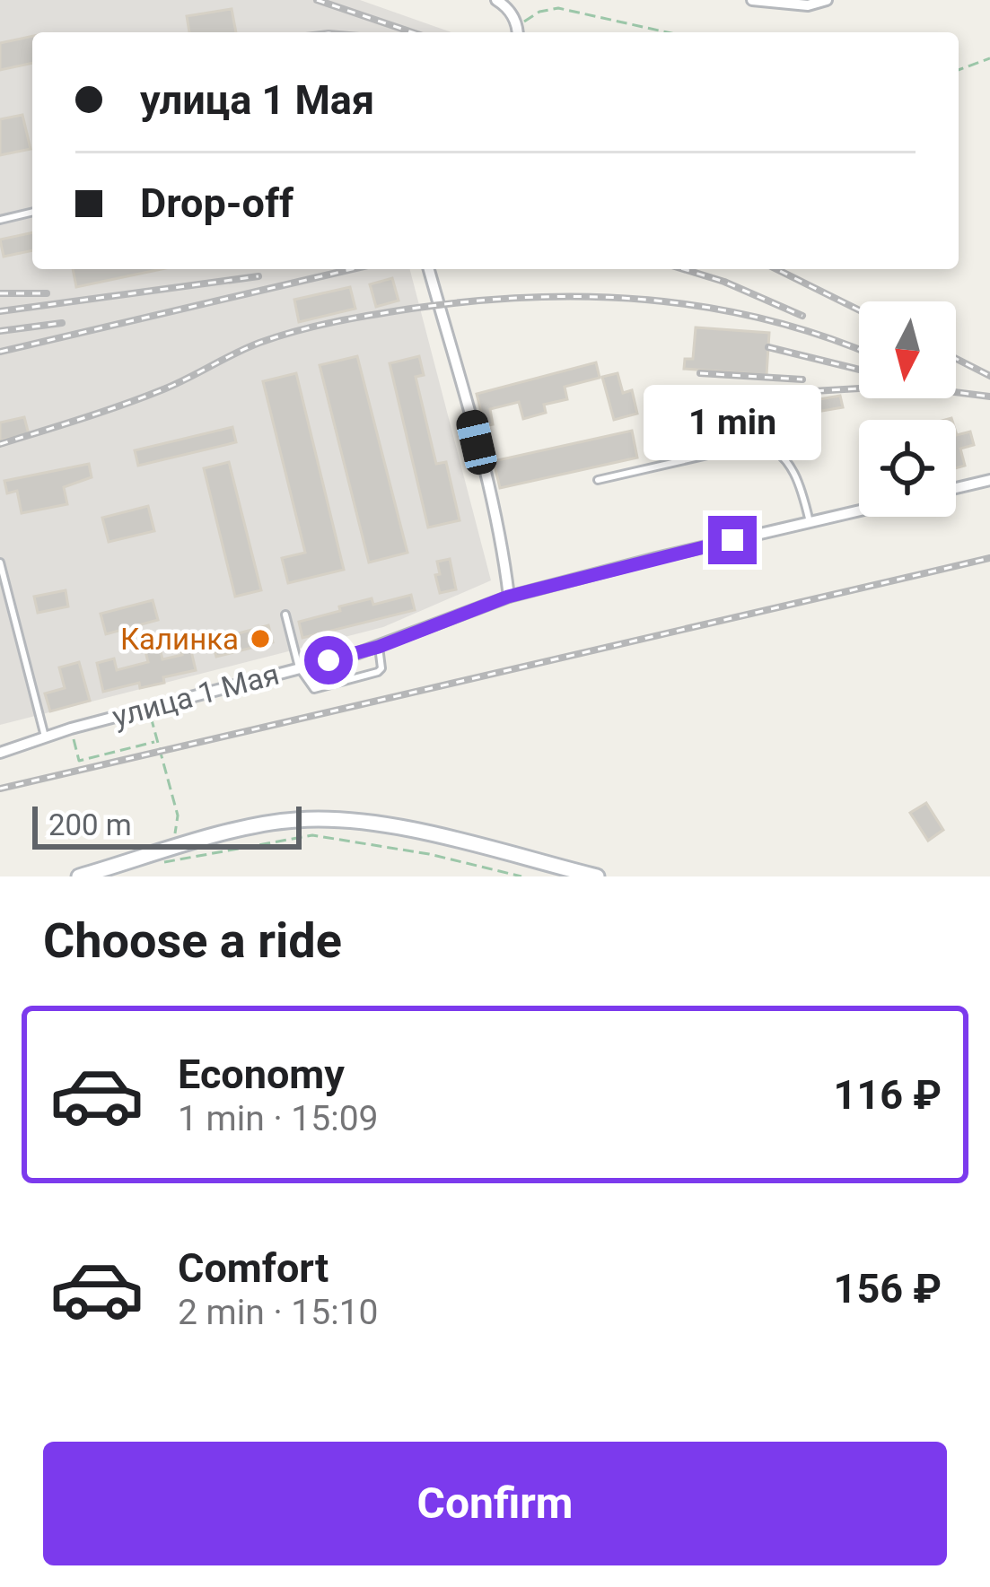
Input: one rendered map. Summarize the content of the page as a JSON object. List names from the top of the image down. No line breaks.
{"streets":{"street":["улица 1 Мая"]},"places":["Калинка"],"scale_bar":"200 m","north":"bottom","page":{"banner":["улица 1 Мая","Drop-off"],"bubble":"1 min","scale":"200 m","heading":"Choose a ride","list":[{"name":"Economy","note":"1 min · 15:09","value":"116 ₽"},{"name":"Comfort","note":"2 min · 15:10","value":"156 ₽"}],"buttons":"Confirm"}}
